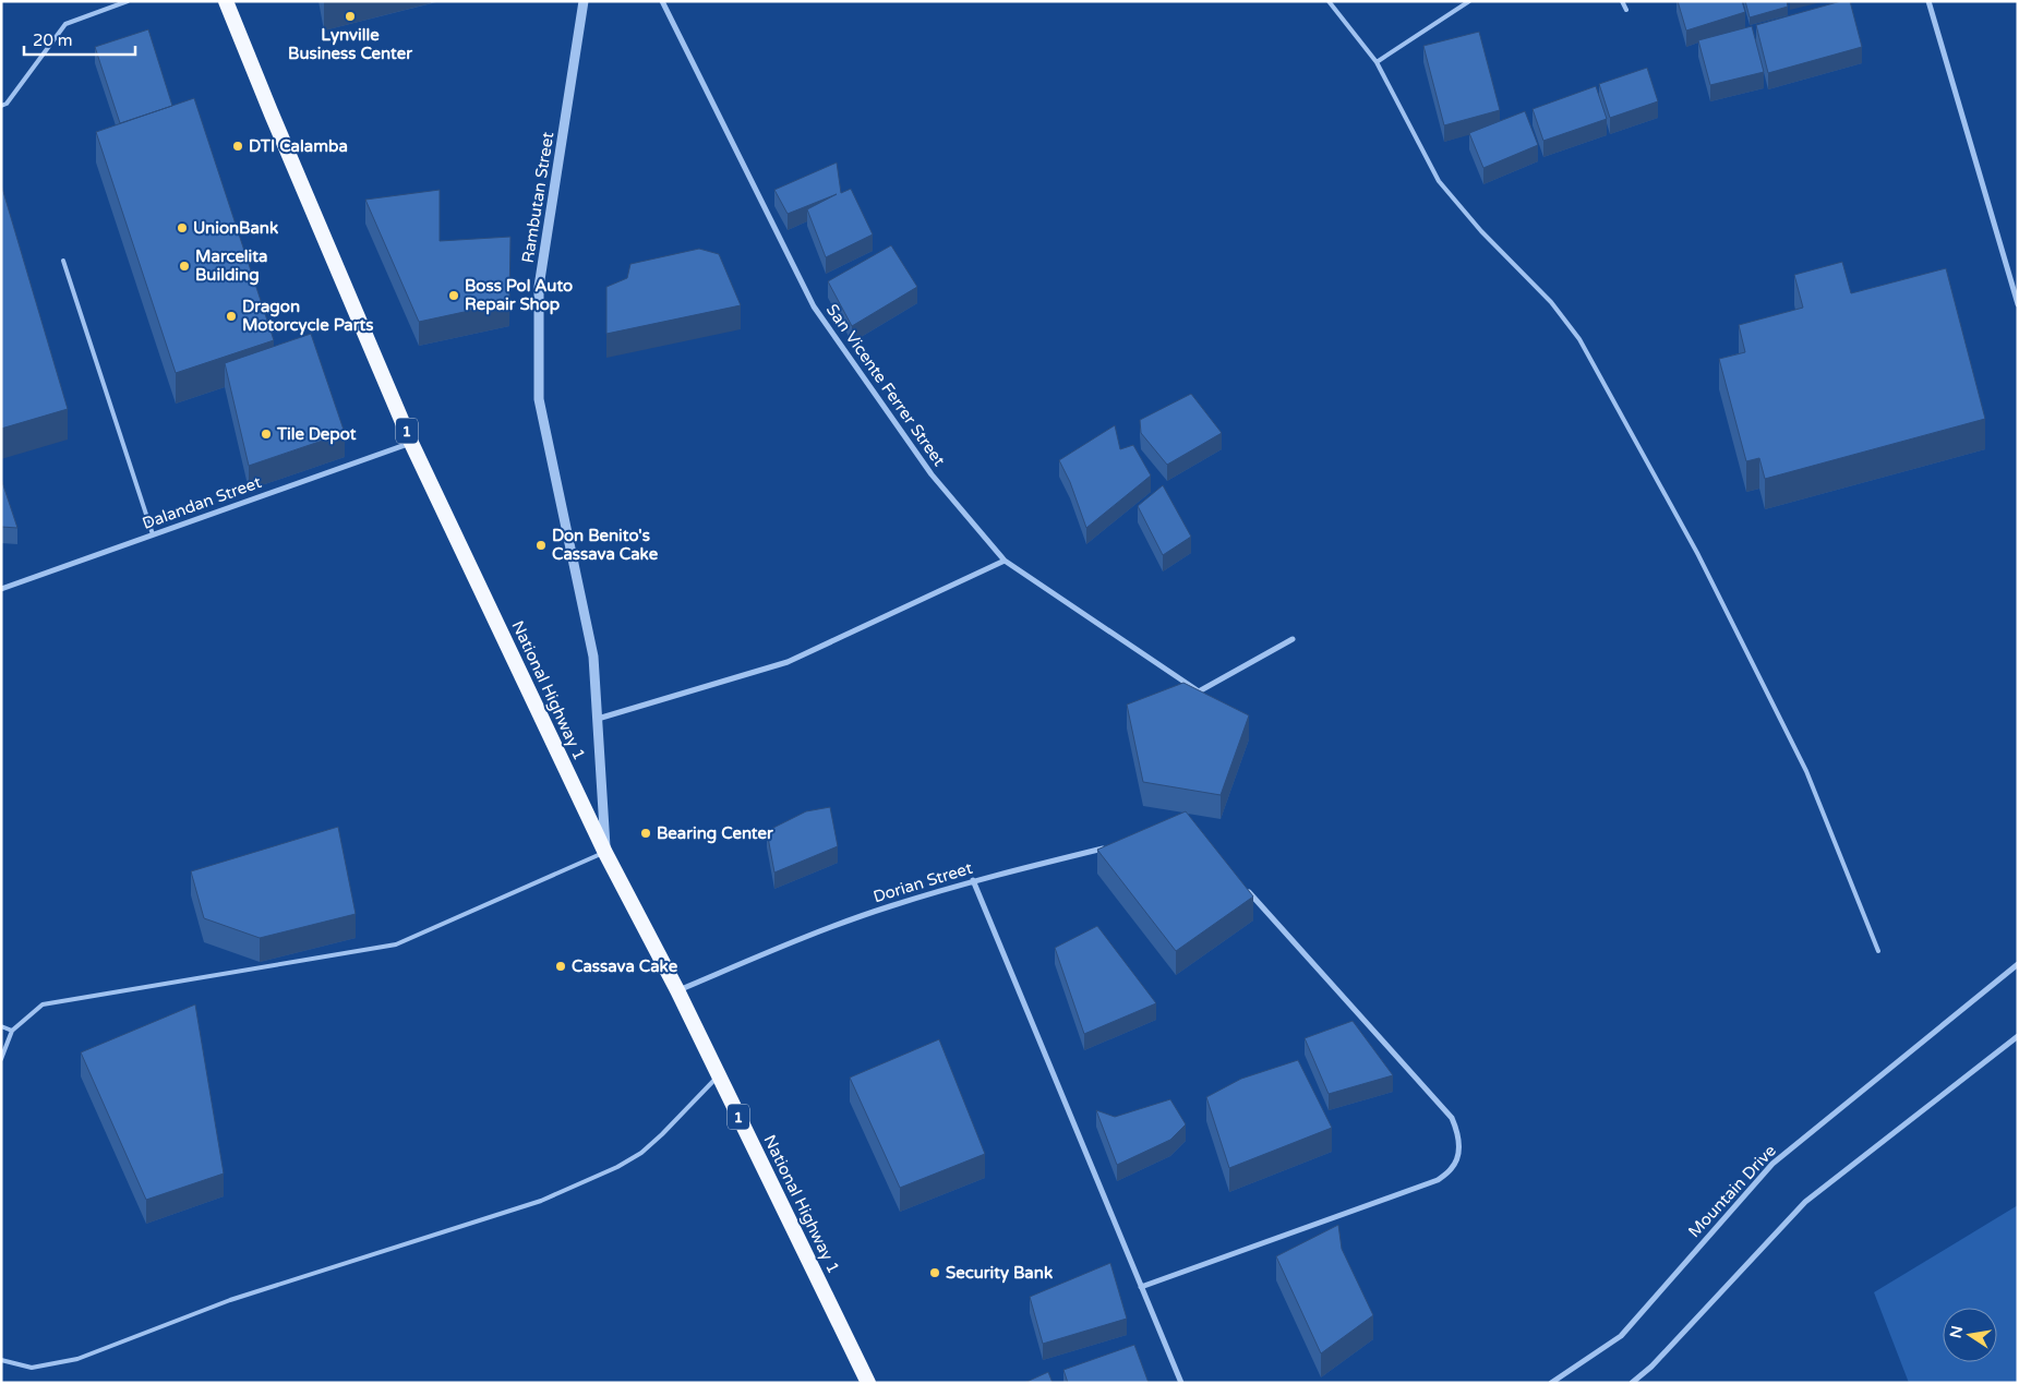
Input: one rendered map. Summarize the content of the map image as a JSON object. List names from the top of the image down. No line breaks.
{"streets":{"highway":["1","National Highway 1"],"street":["Rambutan Street","San Vicente Ferrer Street","Dalandan Street","Dorian Street","Mountain Drive"]},"crossings":[["Rambutan Street","National Highway 1"],["Dalandan Street","National Highway 1"],["National Highway 1","Dorian Street"]],"places":["Lynville Business Center","DTI Calamba","UnionBank","Marcelita Building","Boss Pol Auto Repair Shop","Dragon Motorcycle Parts","Tile Depot","Don Benito's Cassava Cake","Bearing Center","Cassava Cake","Security Bank"],"scale_bar":"20 m","north":"left"}
